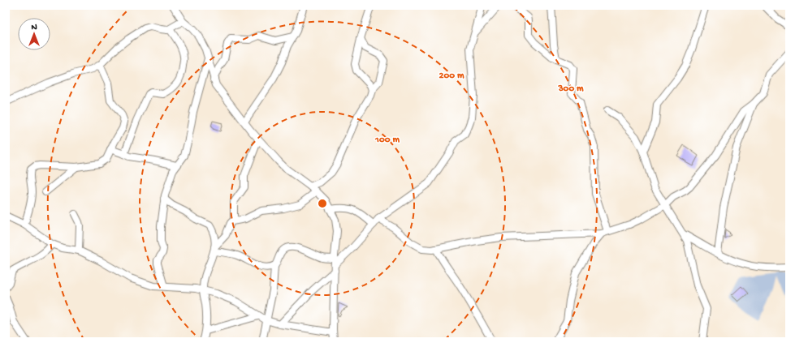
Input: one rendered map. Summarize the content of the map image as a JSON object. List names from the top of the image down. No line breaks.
{"north":"top","rings":["200 m","300 m","100 m"]}
